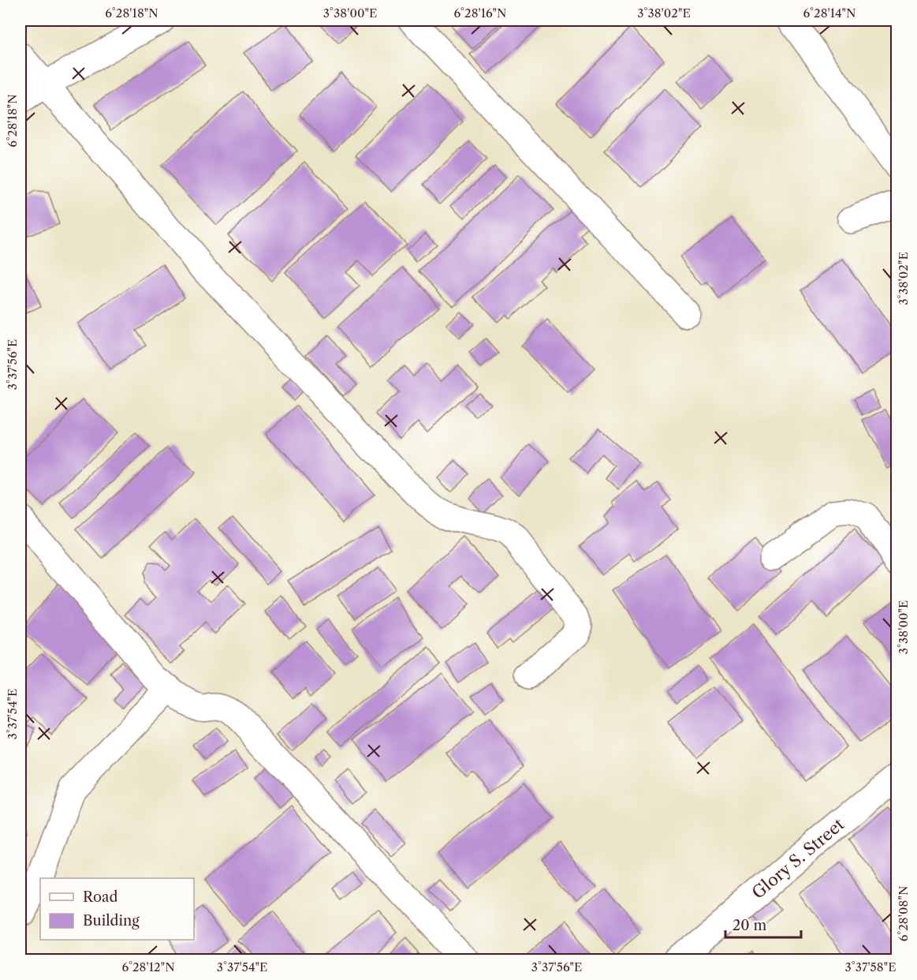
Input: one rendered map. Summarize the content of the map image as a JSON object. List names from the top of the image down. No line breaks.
{"streets":{"street":["Glory S. Street"]},"legend":["Road","Building"],"scale_bar":"20 m","coordinates":["6°28'18\"N","3°38'00\"E","6°28'16\"N","3°38'02\"E","6°28'14\"N","3°37'56\"E","3°37'54\"E","6°28'08\"N","6°28'12\"N","3°37'58\"E"]}
